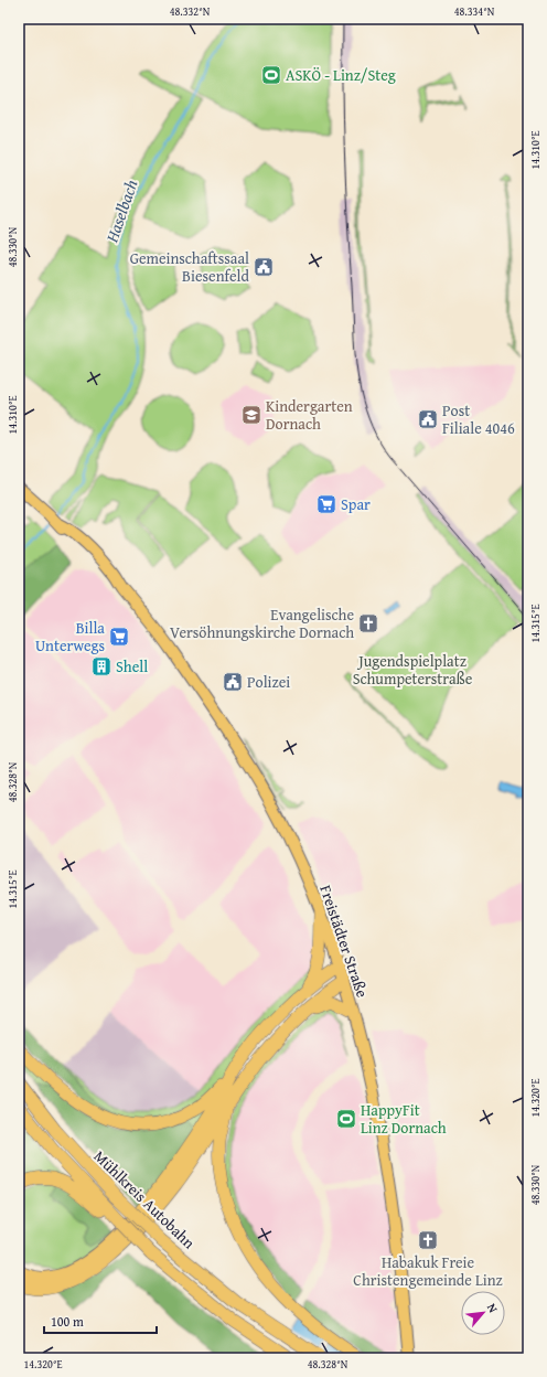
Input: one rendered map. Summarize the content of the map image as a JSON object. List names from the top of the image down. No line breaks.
{"streets":{"highway":["Mühlkreis Autobahn"],"main road":["Freistädter Straße"]},"water":["Haselbach"],"parks":["Jugendspielplatz Schumpeterstraße"],"places":{"sports":["ASKÖ - Linz/Steg","HappyFit Linz Dornach"],"public building":["Gemeinschaftssaal Biesenfeld","Post Filiale 4046","Polizei"],"school or university":["Kindergarten Dornach"],"supermarket":["Spar","Billa Unterwegs"],"church":["Evangelische Versöhnungskirche Dornach","Habakuk Freie Christengemeinde Linz"],"building":["Shell"]},"scale_bar":"100 m","north":"top right","coordinates":["48.332°N","48.334°N","14.310°E","48.330°N","14.315°E","48.328°N","14.320°E"]}
